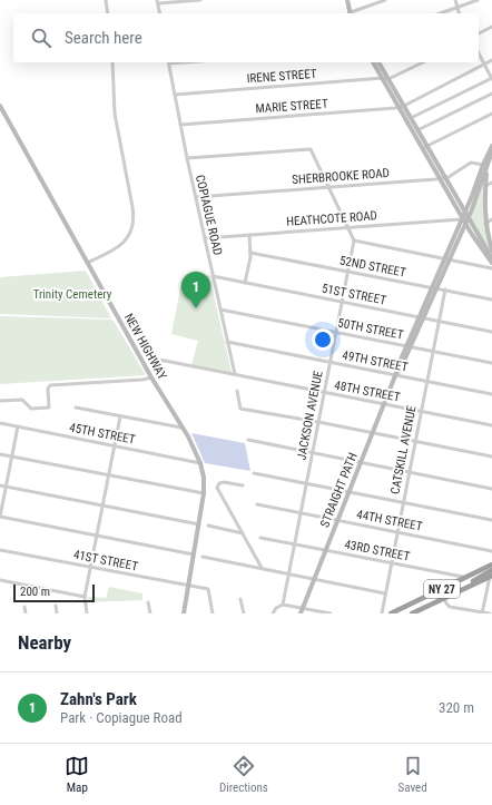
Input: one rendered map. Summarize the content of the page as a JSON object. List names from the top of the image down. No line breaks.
{"streets":{"highway":["NY 27"],"main road":["NEW HIGHWAY","STRAIGHT PATH"],"street":["IRENE STREET","MARIE STREET","SHERBROOKE ROAD","COPIAGUE ROAD","HEATHCOTE ROAD","52ND STREET","51ST STREET","50TH STREET","49TH STREET","48TH STREET","JACKSON AVENUE","45TH STREET","CATSKILL AVENUE","44TH STREET","43RD STREET","41ST STREET"]},"crossings":[["IRENE STREET","COPIAGUE ROAD"],["MARIE STREET","COPIAGUE ROAD"],["SHERBROOKE ROAD","COPIAGUE ROAD"],["SHERBROOKE ROAD","STRAIGHT PATH"],["COPIAGUE ROAD","HEATHCOTE ROAD"],["COPIAGUE ROAD","51ST STREET"],["COPIAGUE ROAD","50TH STREET"],["COPIAGUE ROAD","49TH STREET"],["COPIAGUE ROAD","48TH STREET"],["HEATHCOTE ROAD","STRAIGHT PATH"],["52ND STREET","JACKSON AVENUE"],["52ND STREET","CATSKILL AVENUE"],["52ND STREET","STRAIGHT PATH"],["51ST STREET","JACKSON AVENUE"],["51ST STREET","CATSKILL AVENUE"],["51ST STREET","STRAIGHT PATH"],["50TH STREET","JACKSON AVENUE"],["50TH STREET","CATSKILL AVENUE"],["50TH STREET","STRAIGHT PATH"],["NEW HIGHWAY","45TH STREET"],["NEW HIGHWAY","41ST STREET"],["49TH STREET","JACKSON AVENUE"],["49TH STREET","CATSKILL AVENUE"],["49TH STREET","STRAIGHT PATH"],["48TH STREET","JACKSON AVENUE"],["48TH STREET","CATSKILL AVENUE"],["48TH STREET","STRAIGHT PATH"],["JACKSON AVENUE","44TH STREET"],["JACKSON AVENUE","43RD STREET"],["CATSKILL AVENUE","44TH STREET"],["CATSKILL AVENUE","43RD STREET"],["STRAIGHT PATH","44TH STREET"],["STRAIGHT PATH","43RD STREET"],["43RD STREET","NY 27"]],"parks":["Trinity Cemetery"],"scale_bar":"200 m","page":{"search":"Search here","pins":"1","scale":"200 m","heading":"Nearby","list":[{"mark":"1","name":"Zahn's Park","note":"Park · Copiague Road","value":"320 m"}],"nav":["Map","Directions","Saved"]}}
